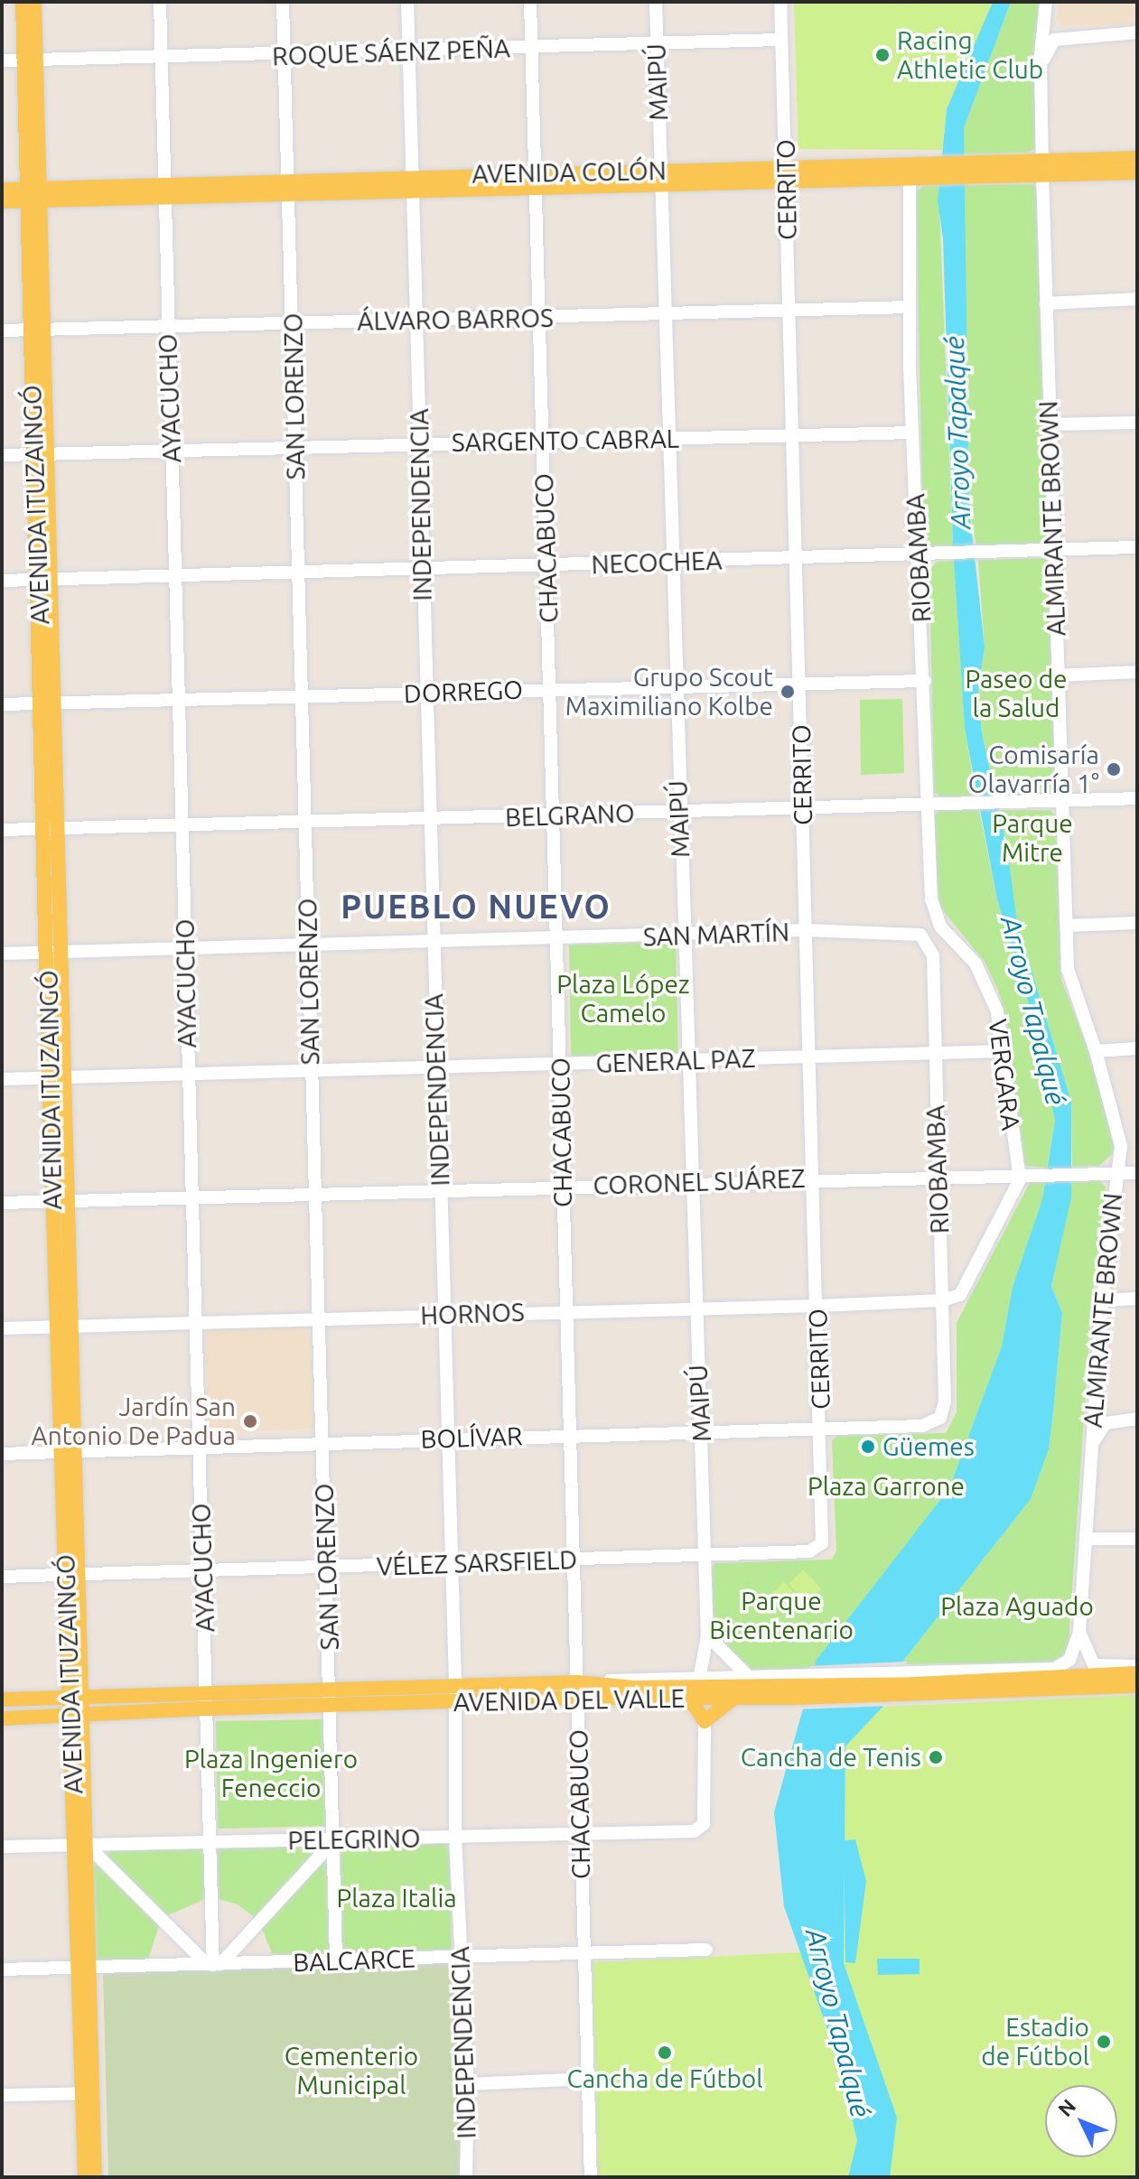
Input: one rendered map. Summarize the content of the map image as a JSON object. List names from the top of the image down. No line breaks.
{"streets":{"main road":["AVENIDA COLÓN","AVENIDA ITUZAINGÓ","AVENIDA DEL VALLE"],"street":["ROQUE SÁENZ PEÑA","MAIPÚ","CERRITO","ÁLVARO BARROS","SAN LORENZO","AYACUCHO","SARGENTO CABRAL","INDEPENDENCIA","ALMIRANTE BROWN","CHACABUCO","RIOBAMBA","NECOCHEA","DORREGO","BELGRANO","SAN MARTÍN","GENERAL PAZ","VERGARA","CORONEL SUÁREZ","HORNOS","BOLÍVAR","VÉLEZ SARSFIELD","PELEGRINO","BALCARCE"]},"crossings":[["ROQUE SÁENZ PEÑA","MAIPÚ"],["ROQUE SÁENZ PEÑA","CERRITO"],["ROQUE SÁENZ PEÑA","SAN LORENZO"],["ROQUE SÁENZ PEÑA","AYACUCHO"],["ROQUE SÁENZ PEÑA","AVENIDA ITUZAINGÓ"],["ROQUE SÁENZ PEÑA","INDEPENDENCIA"],["ROQUE SÁENZ PEÑA","CHACABUCO"],["MAIPÚ","AVENIDA COLÓN"],["MAIPÚ","ÁLVARO BARROS"],["MAIPÚ","SARGENTO CABRAL"],["MAIPÚ","NECOCHEA"],["MAIPÚ","DORREGO"],["MAIPÚ","BELGRANO"],["MAIPÚ","SAN MARTÍN"],["MAIPÚ","GENERAL PAZ"],["MAIPÚ","CORONEL SUÁREZ"],["MAIPÚ","HORNOS"],["MAIPÚ","BOLÍVAR"],["MAIPÚ","VÉLEZ SARSFIELD"],["MAIPÚ","AVENIDA DEL VALLE"],["AVENIDA COLÓN","CERRITO"],["AVENIDA COLÓN","SAN LORENZO"],["AVENIDA COLÓN","AYACUCHO"],["AVENIDA COLÓN","AVENIDA ITUZAINGÓ"],["AVENIDA COLÓN","INDEPENDENCIA"],["AVENIDA COLÓN","ALMIRANTE BROWN"],["AVENIDA COLÓN","CHACABUCO"],["AVENIDA COLÓN","RIOBAMBA"],["CERRITO","ÁLVARO BARROS"],["CERRITO","SARGENTO CABRAL"],["CERRITO","NECOCHEA"],["CERRITO","DORREGO"],["CERRITO","BELGRANO"],["CERRITO","SAN MARTÍN"],["CERRITO","GENERAL PAZ"],["CERRITO","CORONEL SUÁREZ"],["CERRITO","HORNOS"],["CERRITO","BOLÍVAR"],["CERRITO","VÉLEZ SARSFIELD"],["ÁLVARO BARROS","SAN LORENZO"],["ÁLVARO BARROS","AYACUCHO"],["ÁLVARO BARROS","AVENIDA ITUZAINGÓ"],["ÁLVARO BARROS","INDEPENDENCIA"],["ÁLVARO BARROS","CHACABUCO"],["ÁLVARO BARROS","RIOBAMBA"],["SAN LORENZO","SARGENTO CABRAL"],["SAN LORENZO","NECOCHEA"],["SAN LORENZO","DORREGO"],["SAN LORENZO","BELGRANO"],["SAN LORENZO","SAN MARTÍN"],["SAN LORENZO","GENERAL PAZ"],["SAN LORENZO","CORONEL SUÁREZ"],["SAN LORENZO","HORNOS"],["SAN LORENZO","BOLÍVAR"],["SAN LORENZO","VÉLEZ SARSFIELD"],["SAN LORENZO","AVENIDA DEL VALLE"],["SAN LORENZO","PELEGRINO"],["SAN LORENZO","BALCARCE"],["AYACUCHO","SARGENTO CABRAL"],["AYACUCHO","NECOCHEA"],["AYACUCHO","DORREGO"],["AYACUCHO","BELGRANO"],["AYACUCHO","SAN MARTÍN"],["AYACUCHO","GENERAL PAZ"],["AYACUCHO","CORONEL SUÁREZ"],["AYACUCHO","HORNOS"],["AYACUCHO","BOLÍVAR"],["AYACUCHO","VÉLEZ SARSFIELD"],["AYACUCHO","AVENIDA DEL VALLE"],["AYACUCHO","PELEGRINO"],["AYACUCHO","BALCARCE"],["SARGENTO CABRAL","AVENIDA ITUZAINGÓ"],["SARGENTO CABRAL","INDEPENDENCIA"],["SARGENTO CABRAL","CHACABUCO"],["SARGENTO CABRAL","RIOBAMBA"],["AVENIDA ITUZAINGÓ","NECOCHEA"],["AVENIDA ITUZAINGÓ","DORREGO"],["AVENIDA ITUZAINGÓ","BELGRANO"],["AVENIDA ITUZAINGÓ","SAN MARTÍN"],["AVENIDA ITUZAINGÓ","GENERAL PAZ"],["AVENIDA ITUZAINGÓ","CORONEL SUÁREZ"],["AVENIDA ITUZAINGÓ","HORNOS"],["AVENIDA ITUZAINGÓ","BOLÍVAR"],["AVENIDA ITUZAINGÓ","VÉLEZ SARSFIELD"],["AVENIDA ITUZAINGÓ","AVENIDA DEL VALLE"],["AVENIDA ITUZAINGÓ","PELEGRINO"],["AVENIDA ITUZAINGÓ","BALCARCE"],["INDEPENDENCIA","NECOCHEA"],["INDEPENDENCIA","DORREGO"],["INDEPENDENCIA","BELGRANO"],["INDEPENDENCIA","SAN MARTÍN"],["INDEPENDENCIA","GENERAL PAZ"],["INDEPENDENCIA","CORONEL SUÁREZ"],["INDEPENDENCIA","HORNOS"],["INDEPENDENCIA","BOLÍVAR"],["INDEPENDENCIA","VÉLEZ SARSFIELD"],["INDEPENDENCIA","AVENIDA DEL VALLE"],["INDEPENDENCIA","PELEGRINO"],["INDEPENDENCIA","BALCARCE"],["ALMIRANTE BROWN","NECOCHEA"],["ALMIRANTE BROWN","BELGRANO"],["ALMIRANTE BROWN","CORONEL SUÁREZ"],["ALMIRANTE BROWN","AVENIDA DEL VALLE"],["CHACABUCO","NECOCHEA"],["CHACABUCO","DORREGO"],["CHACABUCO","BELGRANO"],["CHACABUCO","SAN MARTÍN"],["CHACABUCO","GENERAL PAZ"],["CHACABUCO","CORONEL SUÁREZ"],["CHACABUCO","HORNOS"],["CHACABUCO","BOLÍVAR"],["CHACABUCO","VÉLEZ SARSFIELD"],["CHACABUCO","AVENIDA DEL VALLE"],["CHACABUCO","PELEGRINO"],["CHACABUCO","BALCARCE"],["RIOBAMBA","NECOCHEA"],["RIOBAMBA","DORREGO"],["RIOBAMBA","BELGRANO"],["RIOBAMBA","GENERAL PAZ"],["RIOBAMBA","VERGARA"],["RIOBAMBA","CORONEL SUÁREZ"],["RIOBAMBA","HORNOS"],["RIOBAMBA","BOLÍVAR"],["GENERAL PAZ","VERGARA"],["VERGARA","CORONEL SUÁREZ"]],"districts":["PUEBLO NUEVO"],"water":["Arroyo Tapalqué"],"parks":["Paseo de la Salud","Parque Mitre","Plaza López Camelo","Plaza Garrone","Parque Bicentenario","Plaza Aguado","Plaza Ingeniero Feneccio","Plaza Italia","Cementerio Municipal"],"places":["Racing Athletic Club","Grupo Scout Maximiliano Kolbe","Comisaría Olavarría 1°","Jardín San Antonio De Padua","Güemes","Cancha de Tenis","Estadio de Fútbol","Cancha de Fútbol"],"north":"top left"}
